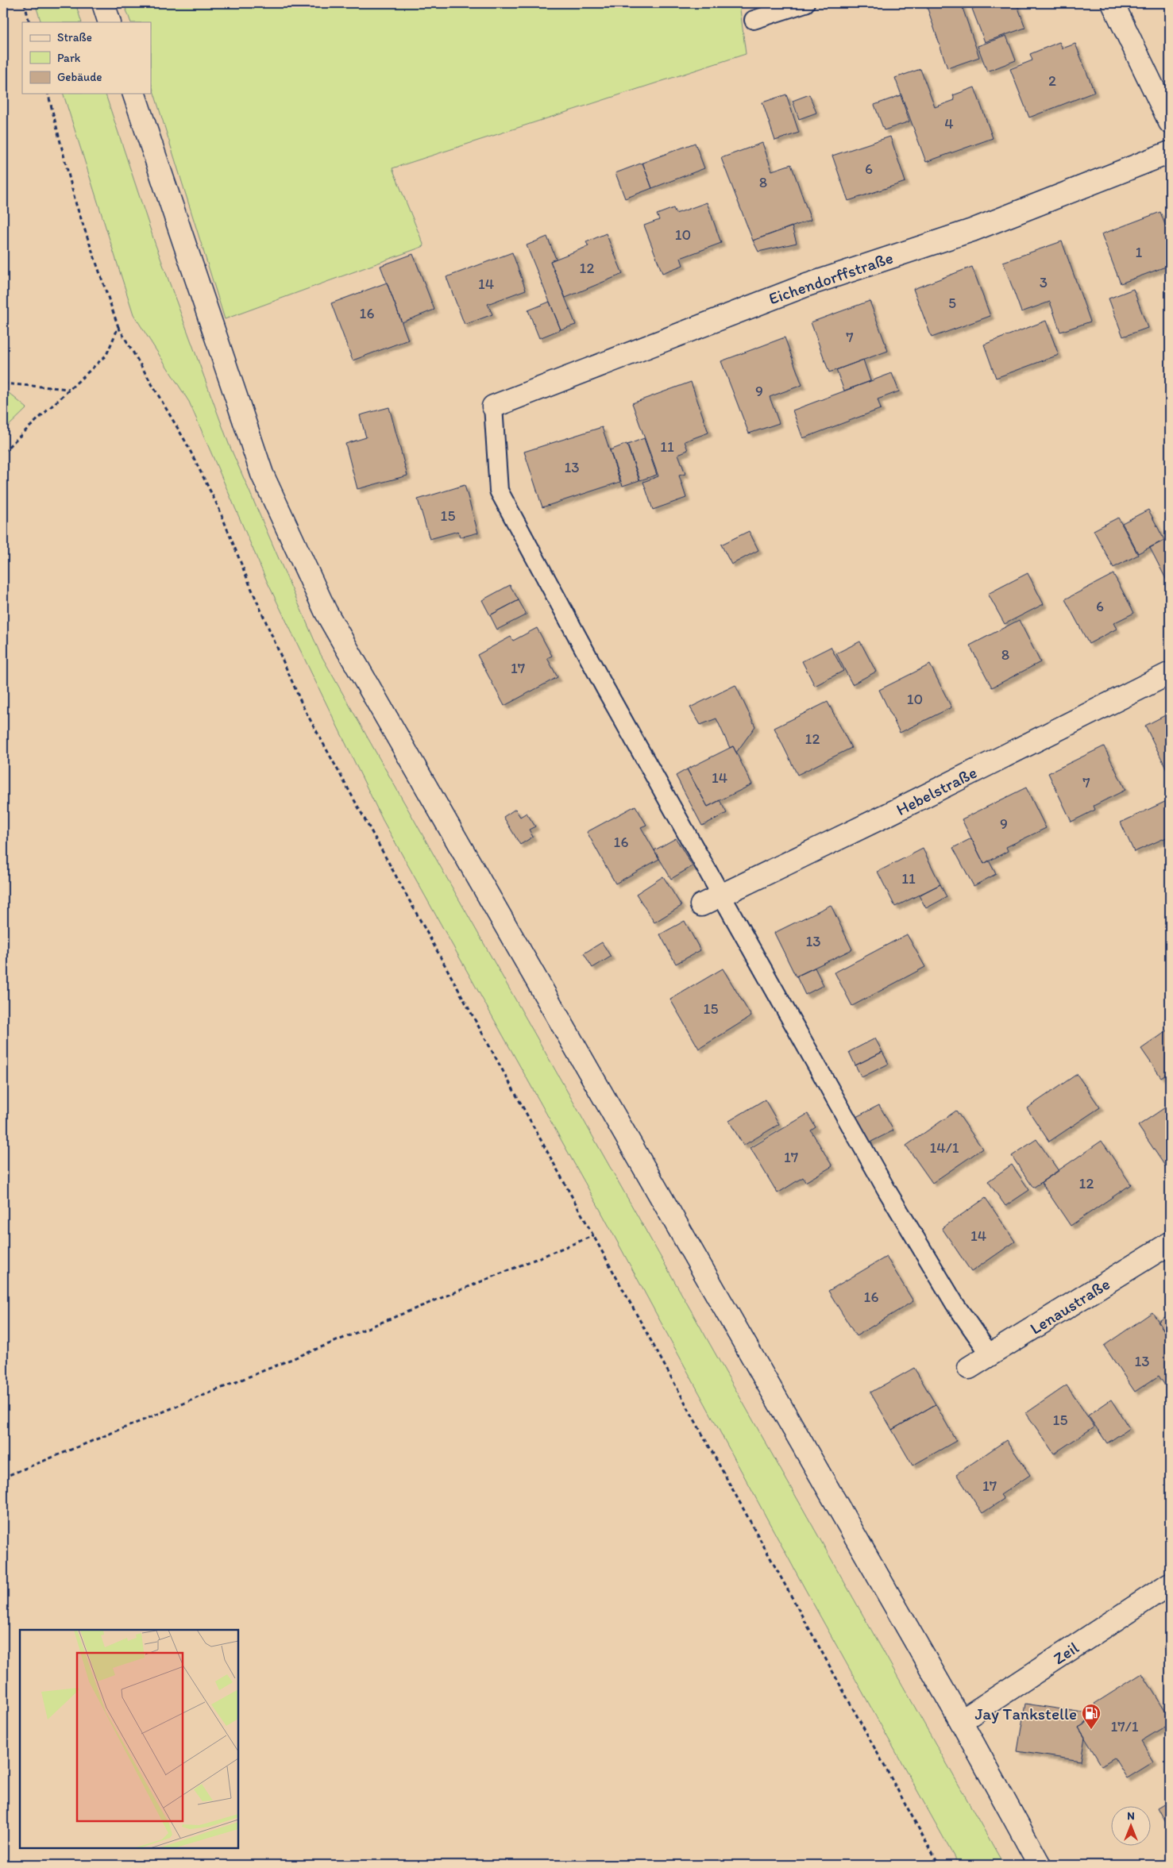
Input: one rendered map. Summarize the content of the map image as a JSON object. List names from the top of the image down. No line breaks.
{"streets":{"street":["Eichendorffstraße","Hebelstraße","Lenaustraße","Zeil"]},"places":{"fuel station":["Jay Tankstelle"]},"house_numbers":["2","4","6","8","10","1","12","3","14","5","16","7","9","11","13","15","6","8","17","10","12","14","7","9","16","11","13","15","14/1","17","12","14","16","13","15","17","17/1"],"legend":["Straße","Park","Gebäude"],"north":"top"}
